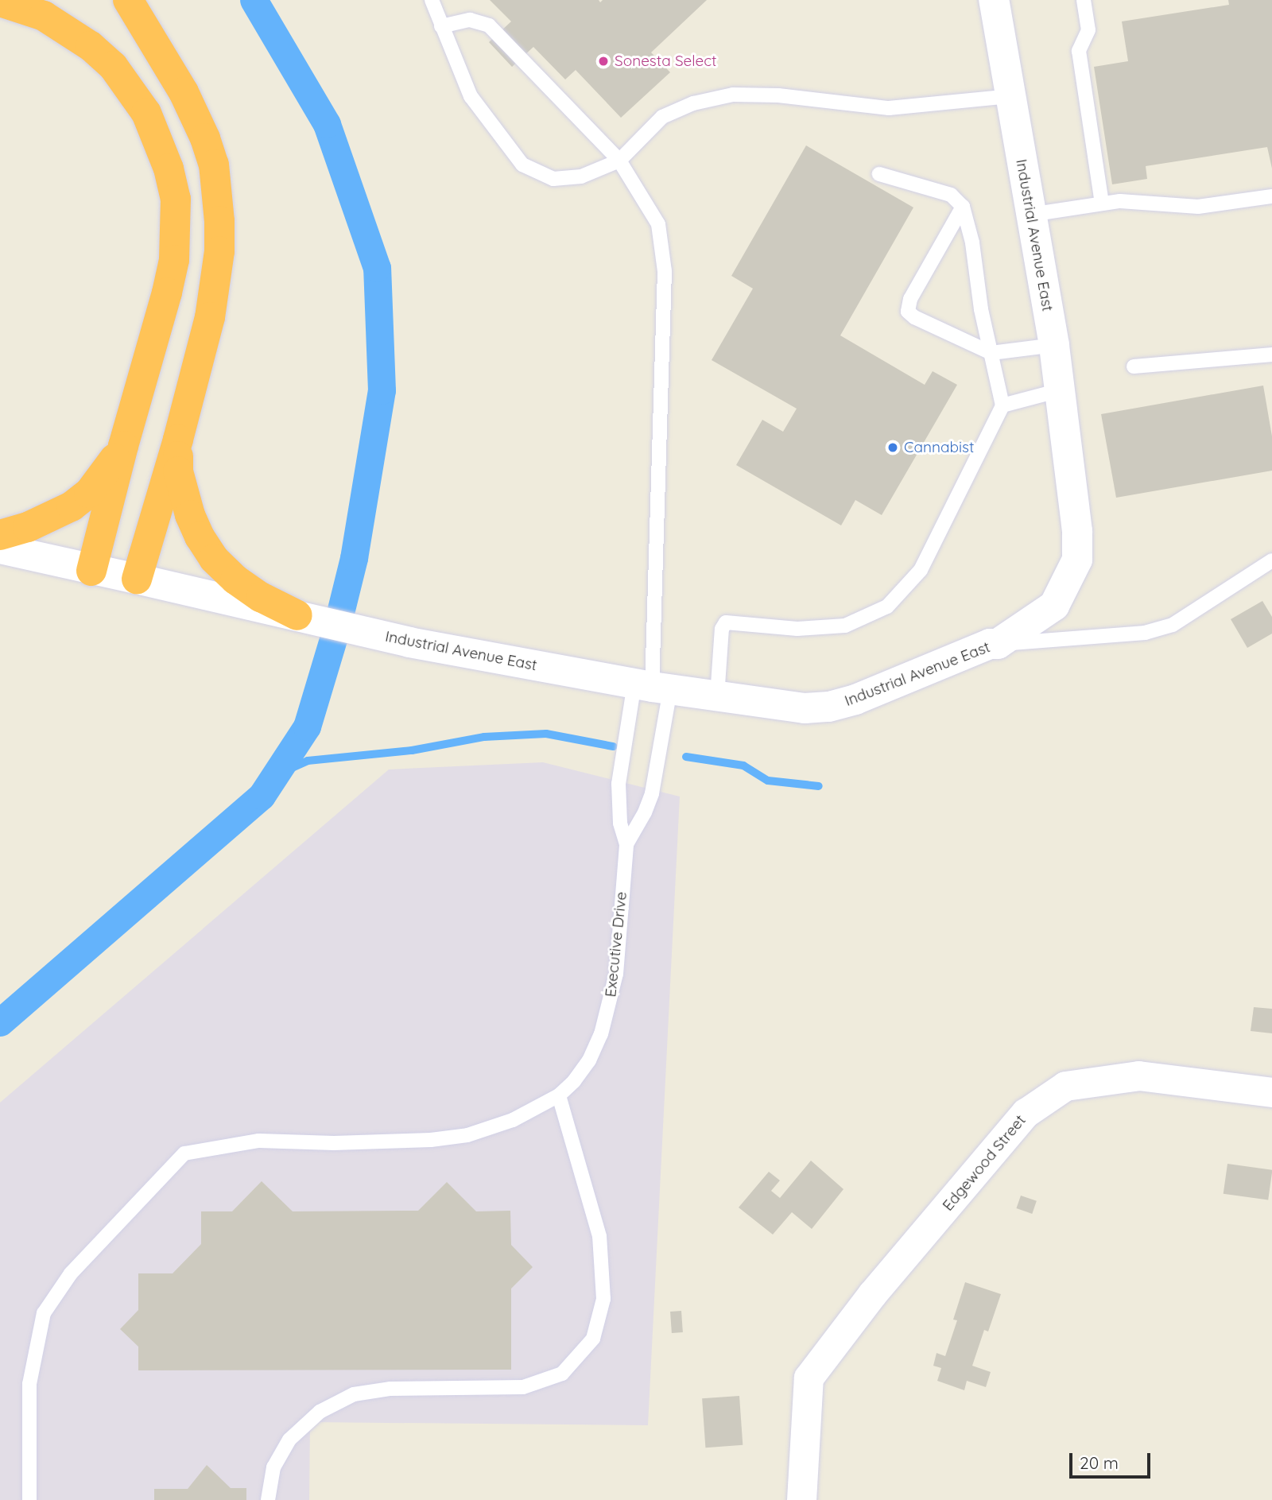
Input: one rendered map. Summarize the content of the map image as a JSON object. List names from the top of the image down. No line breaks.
{"streets":{"street":["Industrial Avenue East","Edgewood Street"],"lane":["Executive Drive"]},"crossings":[["Industrial Avenue East","Executive Drive"]],"places":["Sonesta Select","Cannabist"],"scale_bar":"20 m"}
